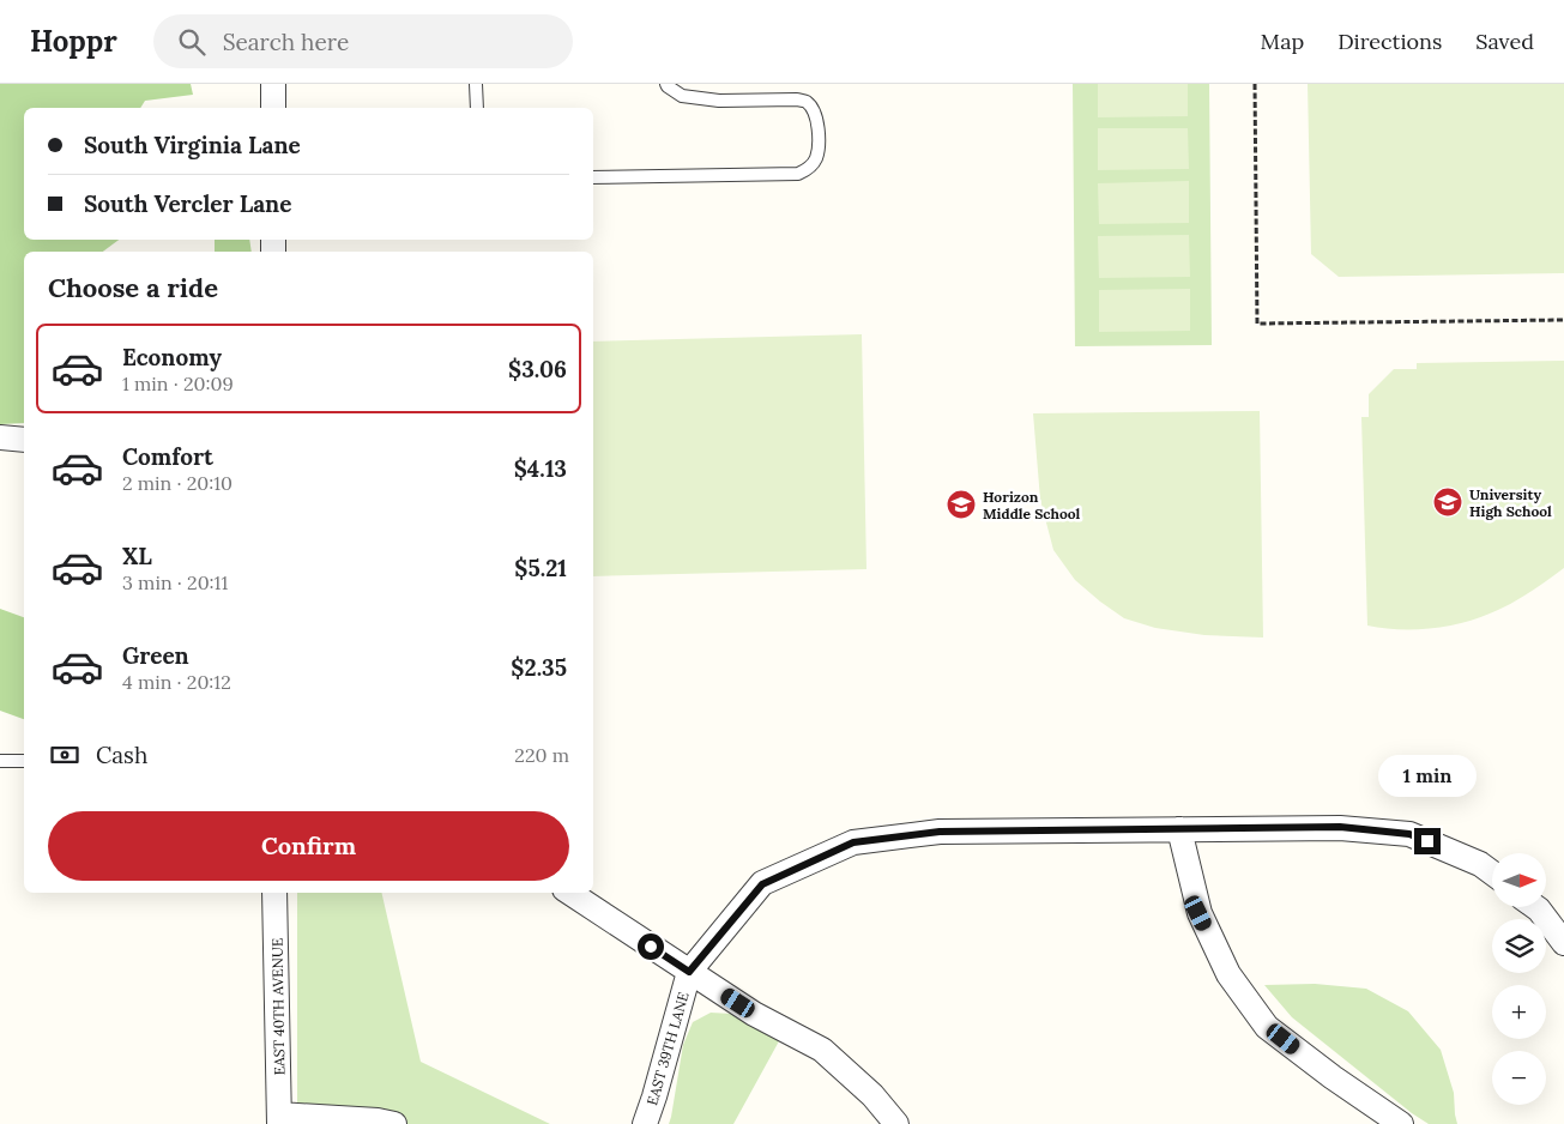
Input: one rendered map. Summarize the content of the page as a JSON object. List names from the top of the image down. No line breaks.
{"streets":{"street":["EAST 40TH AVENUE","EAST 39TH LANE"]},"places":{"school or university":["University High School","Horizon Middle School"]},"north":"right","page":{"header":"Hoppr","search":"Search here","nav":["Map","Directions","Saved"],"banner":["South Virginia Lane","South Vercler Lane"],"heading":"Choose a ride","list":[{"name":"Economy","note":"1 min · 20:09","value":"$3.06"},{"name":"Comfort","note":"2 min · 20:10","value":"$4.13"},{"name":"XL","note":"3 min · 20:11","value":"$5.21"},{"name":"Green","note":"4 min · 20:12","value":"$2.35"}],"pay":["Cash","220 m"],"bubble":"1 min","buttons":"Confirm","map_buttons":["+","−"]}}
